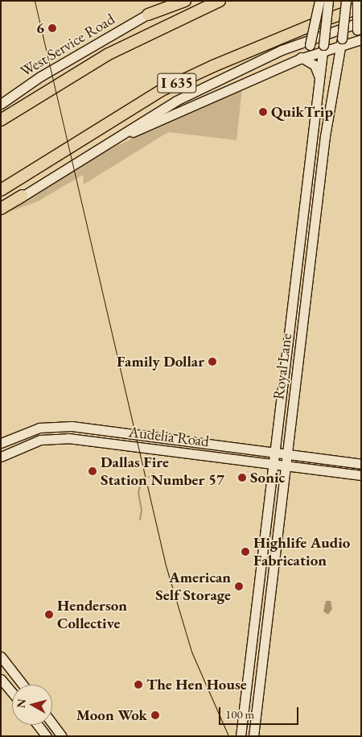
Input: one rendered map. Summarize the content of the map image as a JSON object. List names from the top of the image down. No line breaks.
{"streets":{"highway":["I 635"],"main road":["West Service Road","Royal Lane","Audelia Road"]},"crossings":[["Royal Lane","Audelia Road"]],"places":["6","QuikTrip","Family Dollar","Dallas Fire Station Number 57","Sonic","Highlife Audio Fabrication","American Self Storage","Henderson Collective","The Hen House","Moon Wok"],"scale_bar":"100 m","north":"left"}
